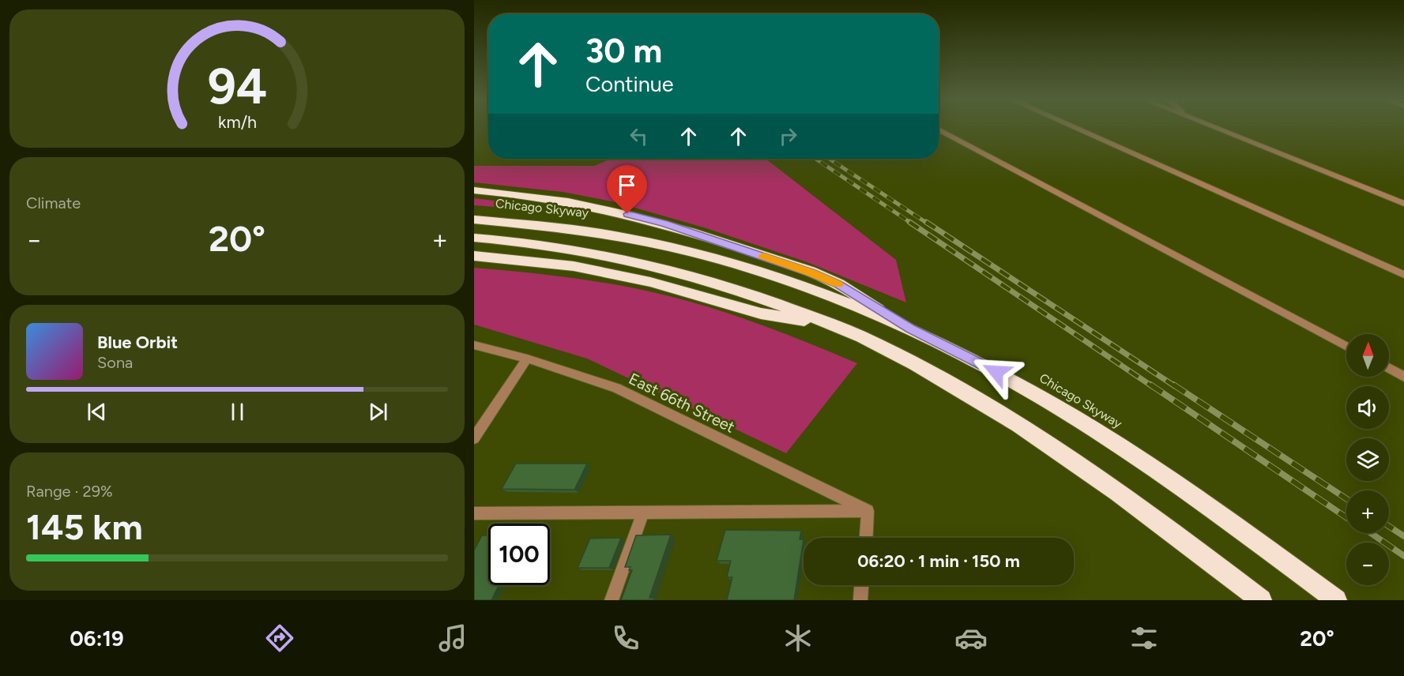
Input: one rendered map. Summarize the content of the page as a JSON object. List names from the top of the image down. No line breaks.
{"streets":{"highway":["Chicago Skyway"],"street":["East 66th Street"]},"north":"top","page":{"turn":["30 m","Continue"],"tile":["Climate",["Range · 29%","145 km"]],"heat":["−","20°","+"],"song":["Blue Orbit","Sona"],"map_buttons":["+","−"],"limit":"100","trip":"06:20 · 1 min · 150 m","tabs":["06:19","20°"],"gauge":["94","km/h"]}}
